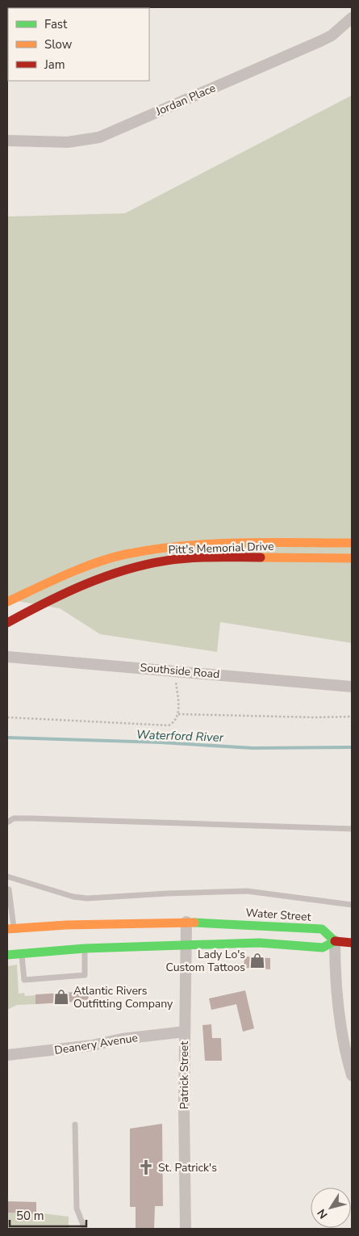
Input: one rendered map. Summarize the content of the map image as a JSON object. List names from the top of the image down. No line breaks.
{"streets":{"main road":["Pitt's Memorial Drive","Water Street"],"street":["Jordan Place","Southside Road","Deanery Avenue","Patrick Street"]},"crossings":[["Water Street","Patrick Street"],["Deanery Avenue","Patrick Street"]],"water":["Waterford River"],"places":{"shop":["Lady Lo's Custom Tattoos","Atlantic Rivers Outfitting Company"],"church":["St. Patrick's"]},"legend":["Fast","Slow","Jam"],"scale_bar":"50 m","north":"bottom left"}
